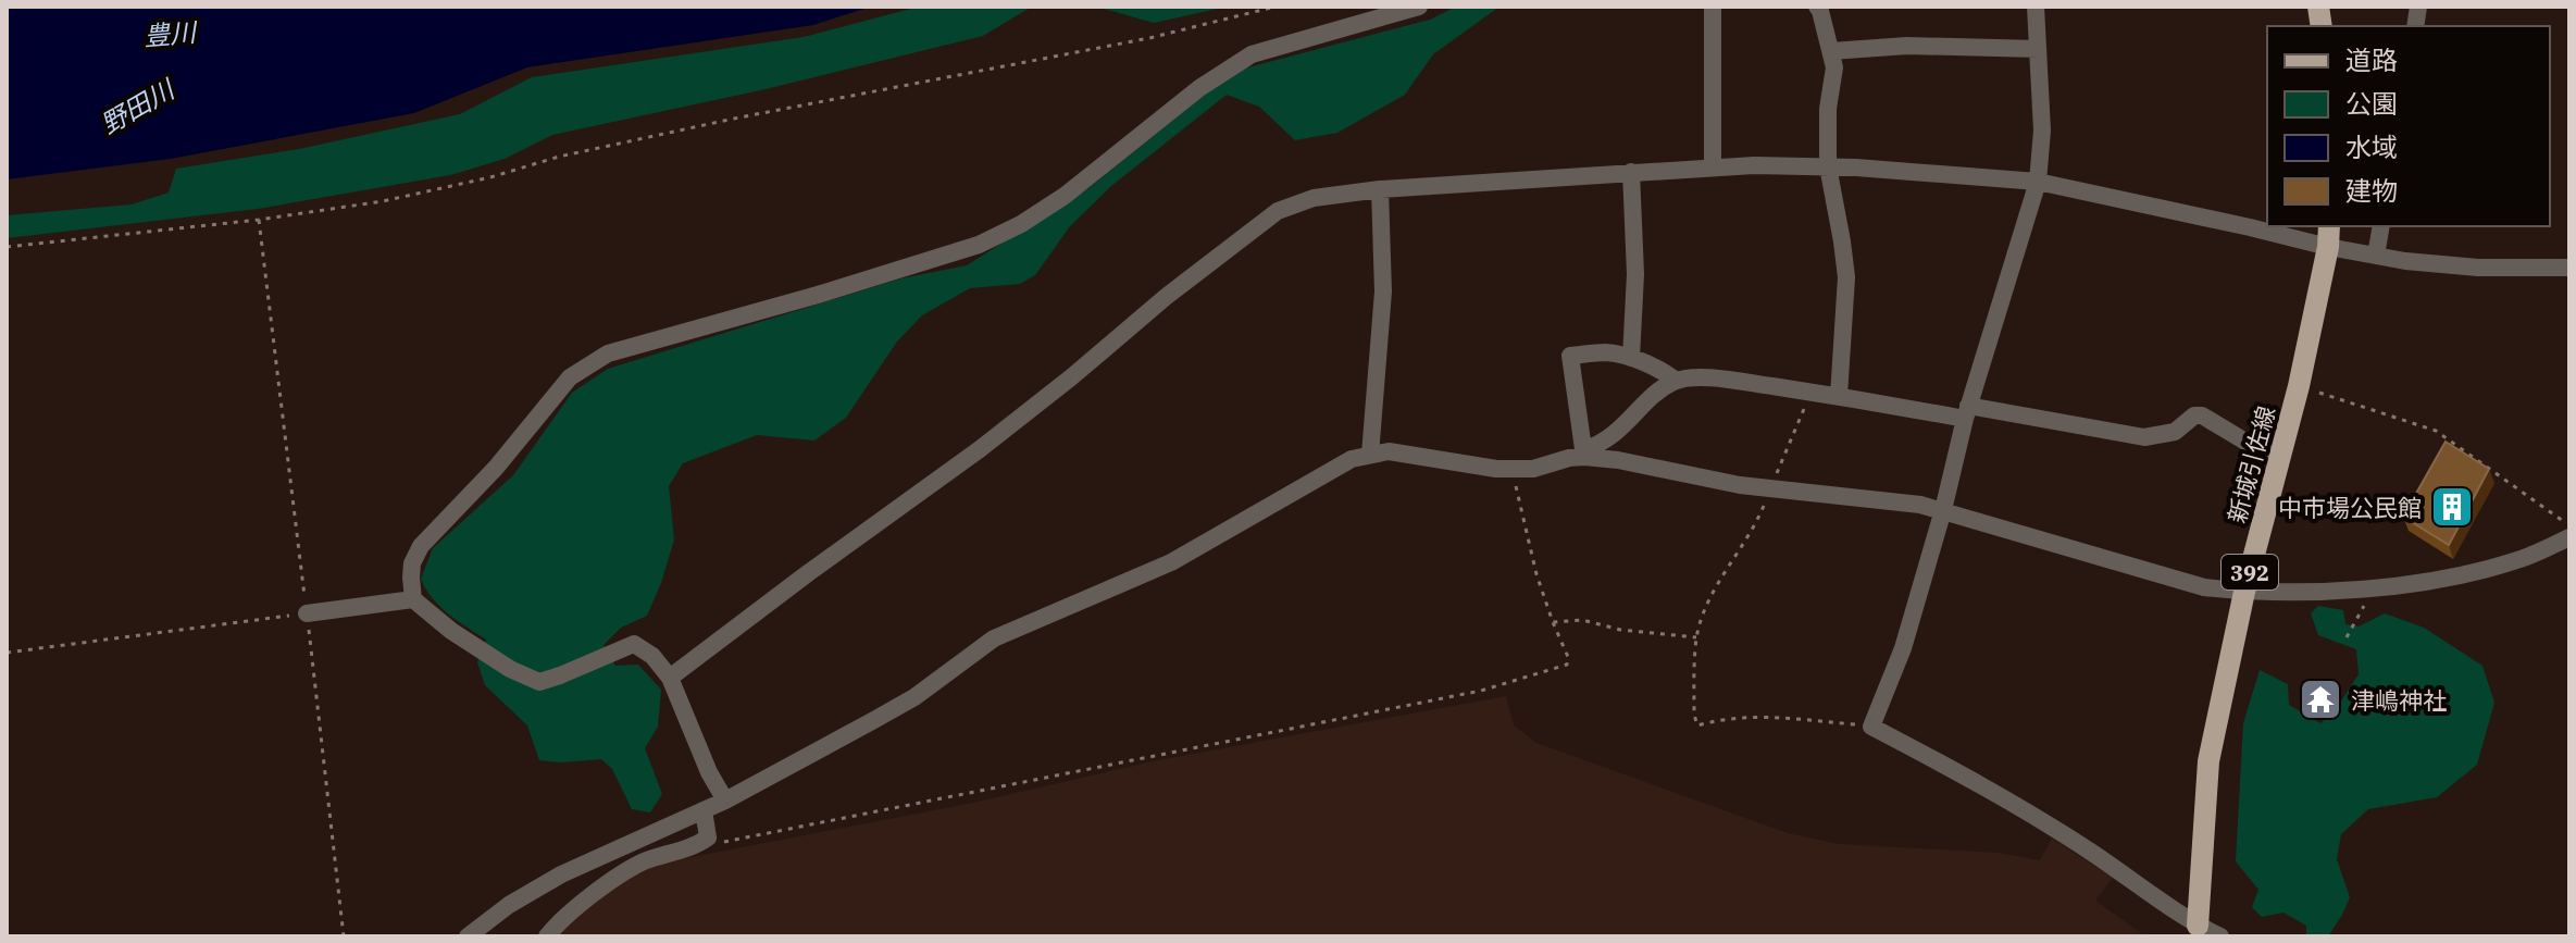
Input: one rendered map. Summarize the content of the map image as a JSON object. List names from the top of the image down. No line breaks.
{"streets":{"main road":["新城引佐線","392"]},"water":["豊川","野田川"],"places":{"building":["中市場公民館"],"temple":["津嶋神社"]},"legend":["道路","公園","水域","建物"]}
